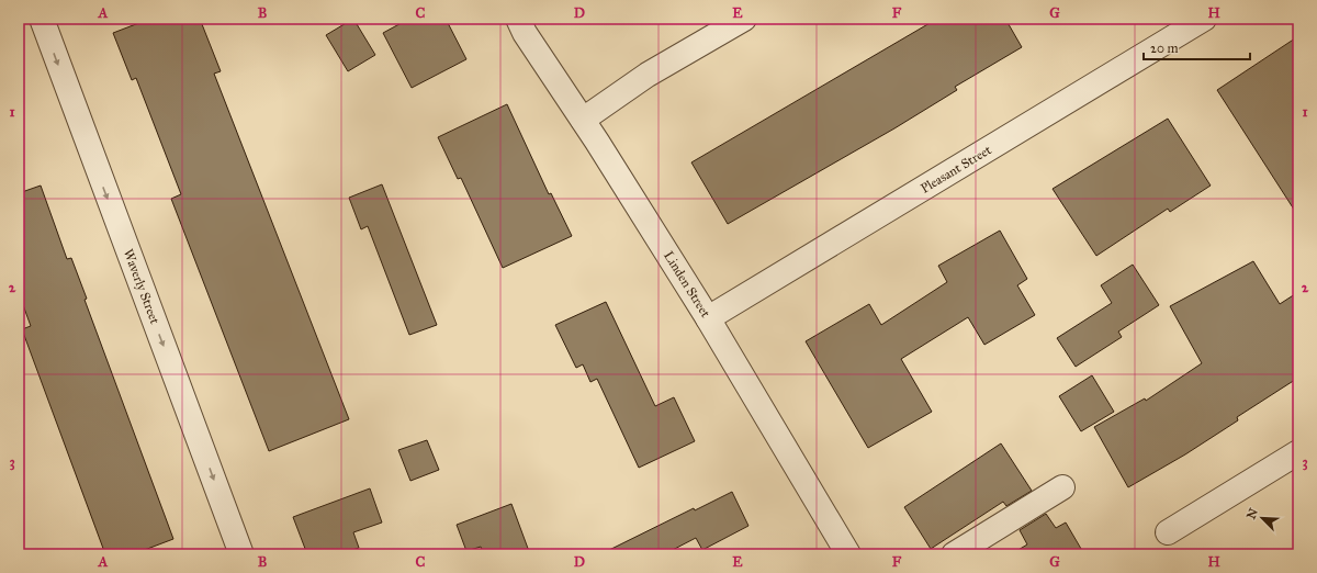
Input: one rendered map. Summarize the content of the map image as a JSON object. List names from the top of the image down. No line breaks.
{"streets":{"street":["Pleasant Street","Linden Street","Waverly Street"]},"crossings":[["Pleasant Street","Linden Street"]],"one_way":["Waverly Street"],"scale_bar":"20 m","north":"top left","grid":{"columns":["A","B","C","D","E","F","G","H"],"rows":["1","2","3"]}}
